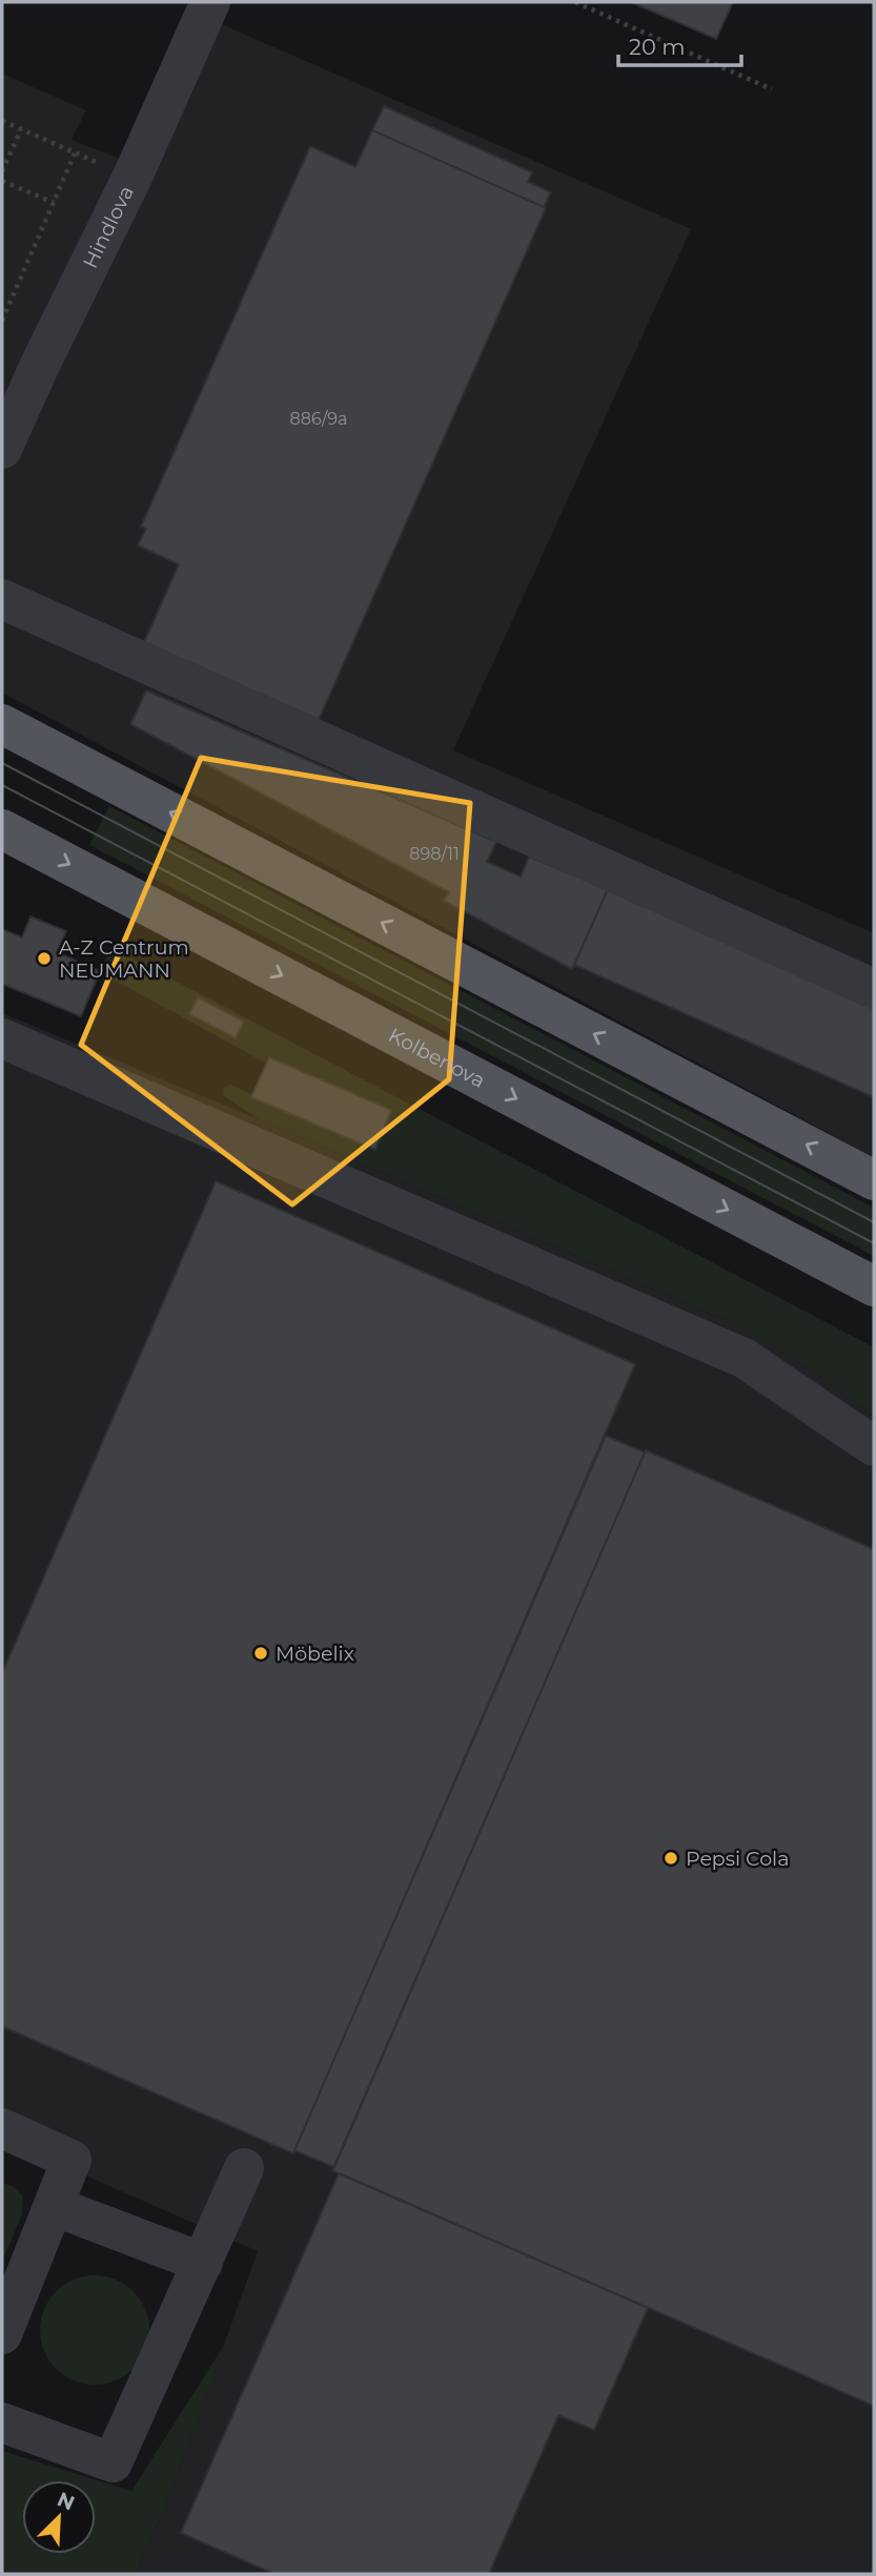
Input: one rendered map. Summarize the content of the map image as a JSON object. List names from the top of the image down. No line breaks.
{"streets":{"main road":["Kolbenova"],"street":["Hindlova"]},"places":["A-Z Centrum NEUMANN","Möbelix","Pepsi Cola"],"house_numbers":["886/9a","898/11"],"scale_bar":"20 m","north":"top right"}
